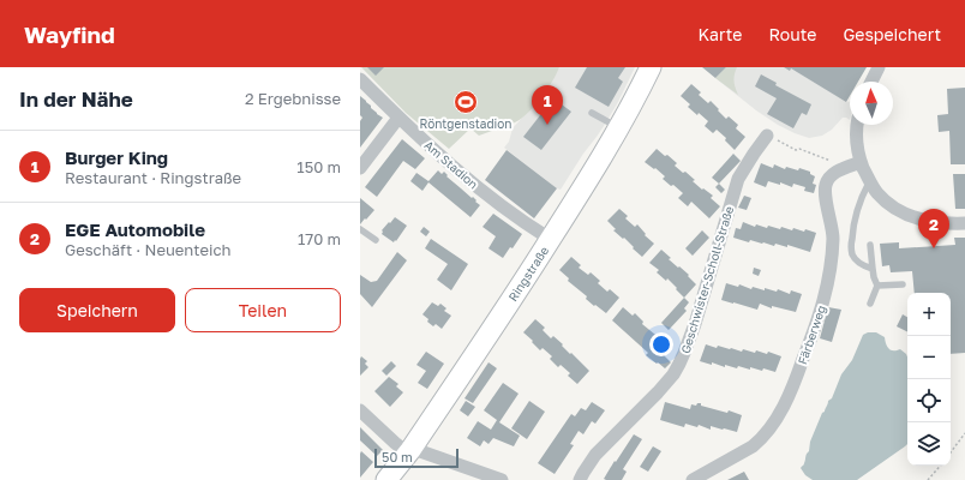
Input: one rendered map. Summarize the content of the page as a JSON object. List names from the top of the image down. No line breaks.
{"streets":{"main road":["Ringstraße"],"street":["Am Stadion","Geschwister-Scholl-Straße","Färberweg"]},"crossings":[["Am Stadion","Ringstraße"]],"places":{"sports":["Röntgenstadion"]},"scale_bar":"50 m","north":"top","page":{"header":"Wayfind","nav":["Karte","Route","Gespeichert"],"heading":["In der Nähe","2 Ergebnisse"],"pins":["1","2"],"list":[{"mark":"1","name":"Burger King","note":"Restaurant · Ringstraße","value":"150 m"},{"mark":"2","name":"EGE Automobile","note":"Geschäft · Neuenteich","value":"170 m"}],"buttons":["Speichern","Teilen"],"map_buttons":["+","−"],"scale":"50 m"}}
